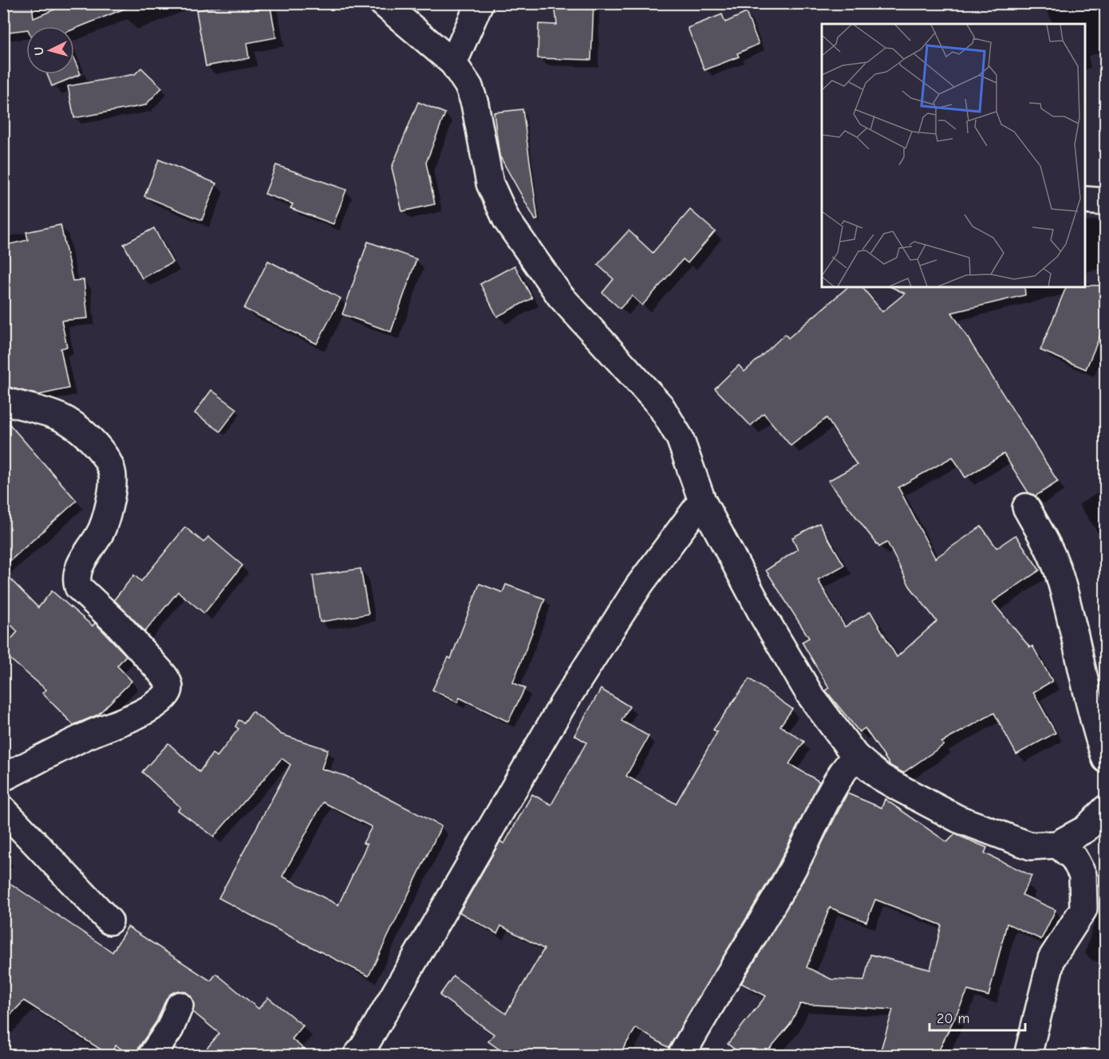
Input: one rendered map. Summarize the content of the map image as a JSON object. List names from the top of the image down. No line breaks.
{"scale_bar":"20 m","north":"left"}
